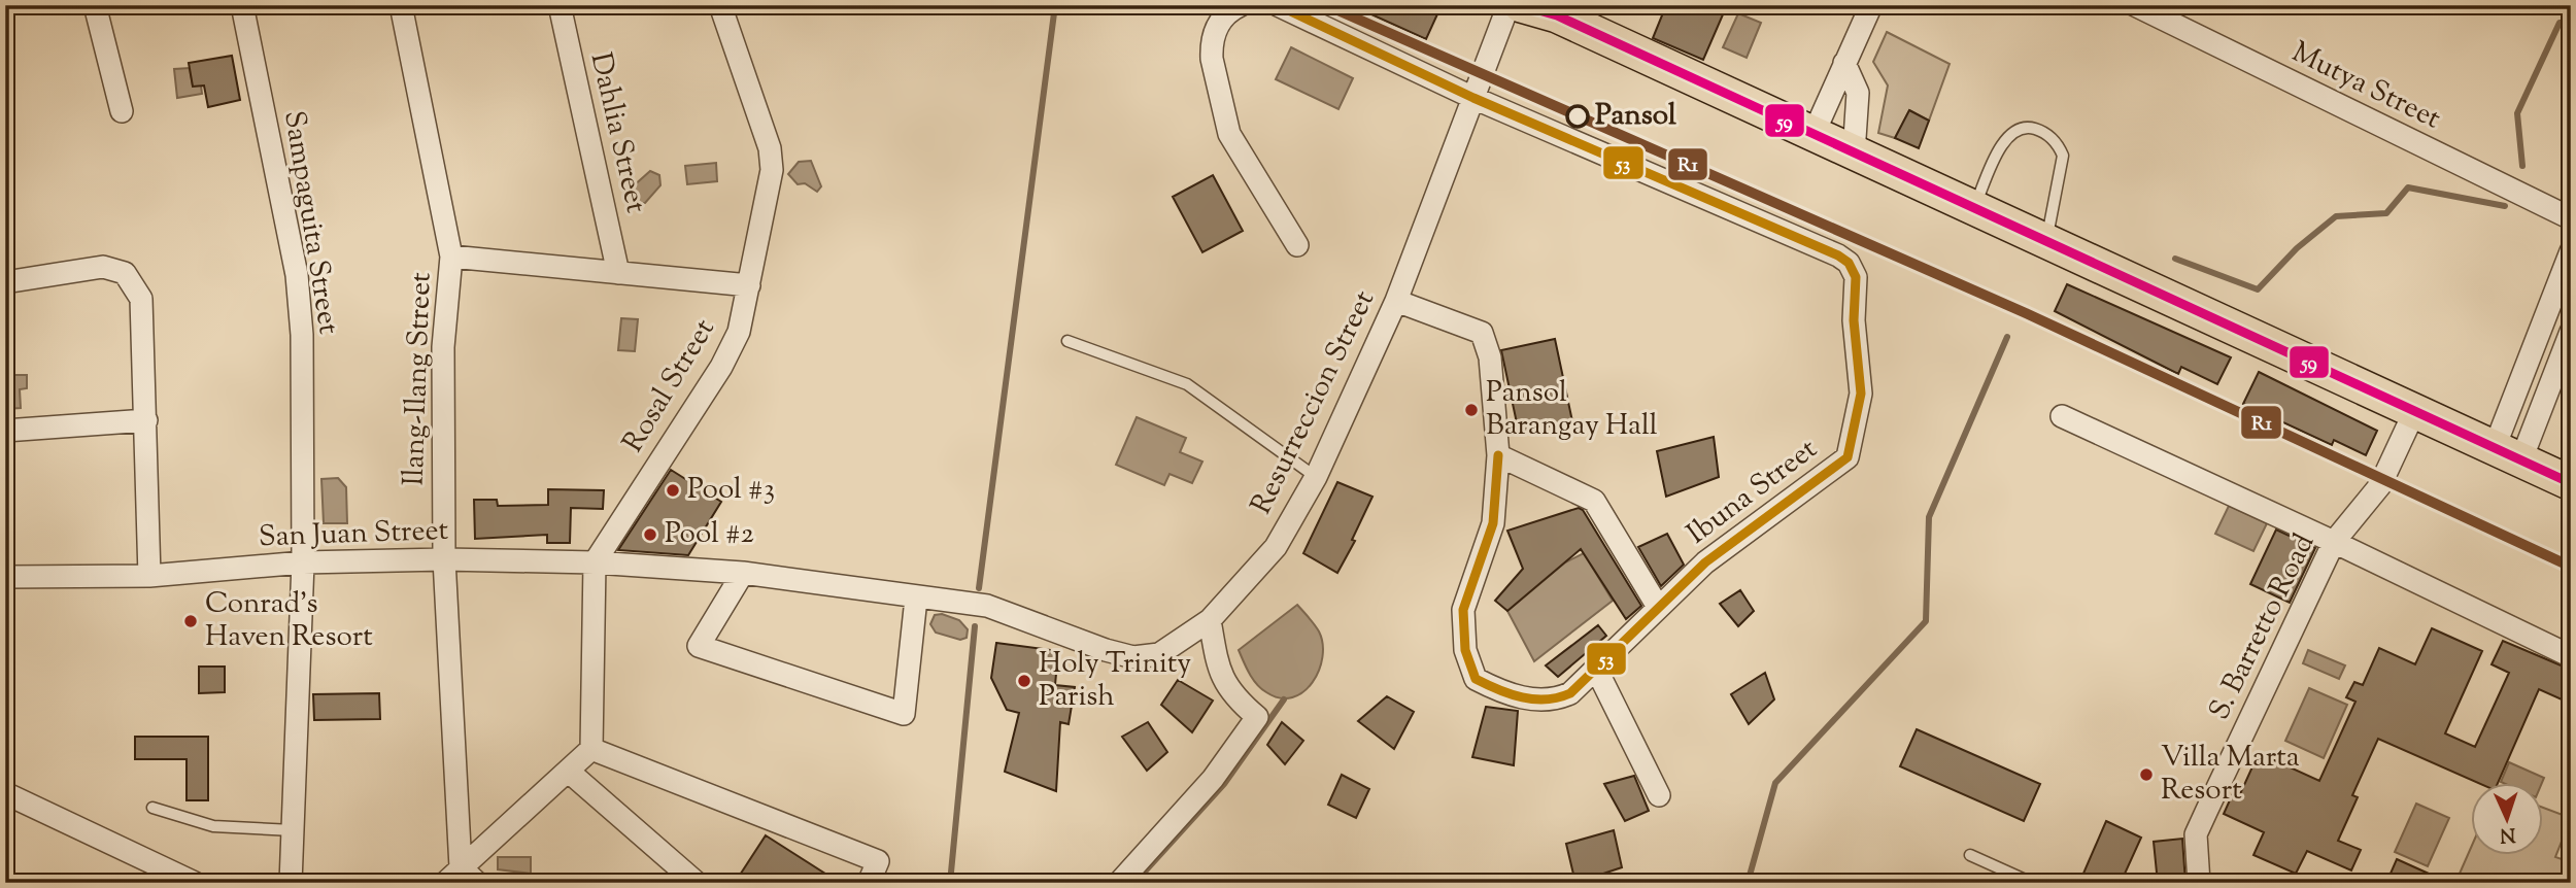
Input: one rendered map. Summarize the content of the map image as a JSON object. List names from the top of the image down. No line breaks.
{"streets":{"street":["Mutya Street","Dahlia Street","Sampaguita Street","Ilang-Ilang Street","Rosal Street","Resurreccion Street","Ibuna Street","San Juan Street","S. Barretto Road"]},"crossings":[["Sampaguita Street","San Juan Street"],["Ilang-Ilang Street","San Juan Street"],["Rosal Street","San Juan Street"],["Resurreccion Street","Ibuna Street"],["Resurreccion Street","San Juan Street"]],"places":["Pansol","Pansol Barangay Hall","Pool #3","Pool #2","Conrad's Haven Resort","Holy Trinity Parish","Villa Marta Resort"],"lines":["transit line R1","transit line 53","transit line 59"],"north":"bottom"}
